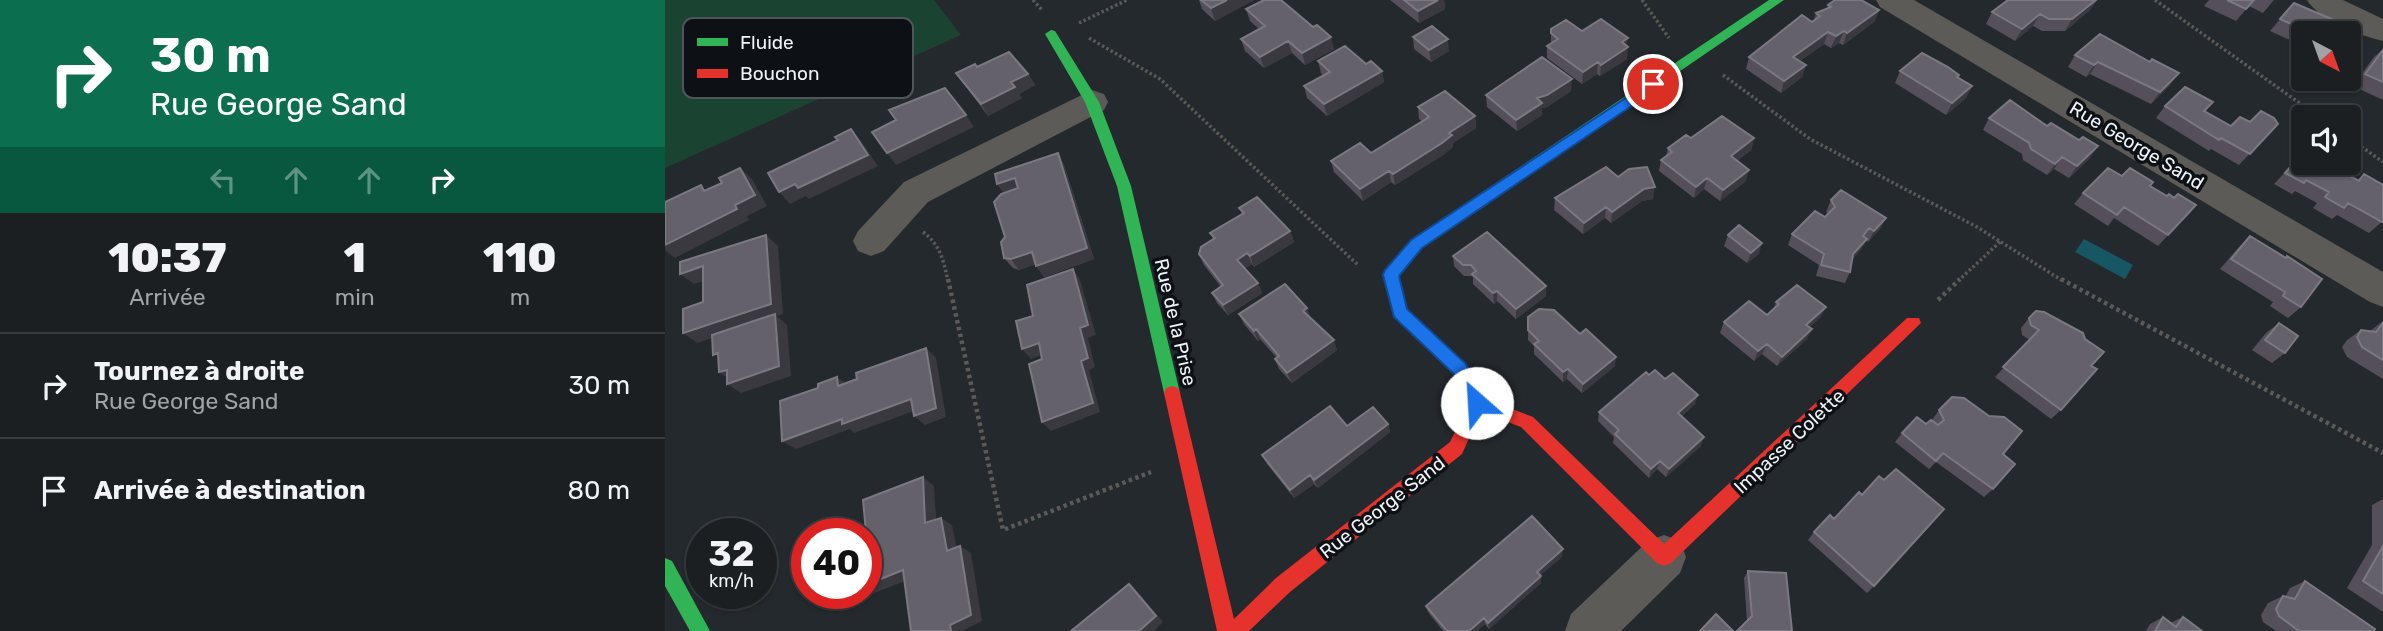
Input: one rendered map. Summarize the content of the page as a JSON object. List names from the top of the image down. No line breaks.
{"streets":{"street":["Rue George Sand","Rue de la Prise","Impasse Colette"]},"legend":["Fluide","Bouchon"],"north":"bottom right","page":{"turn":["30 m","Rue George Sand"],"eta":["10:37","Arrivée","1","min","110","m"],"list":[{"name":"Tournez à droite","note":"Rue George Sand","value":"30 m"},{"name":"Arrivée à destination","value":"80 m"}],"speed":"32 km/h","limit":"40"}}
